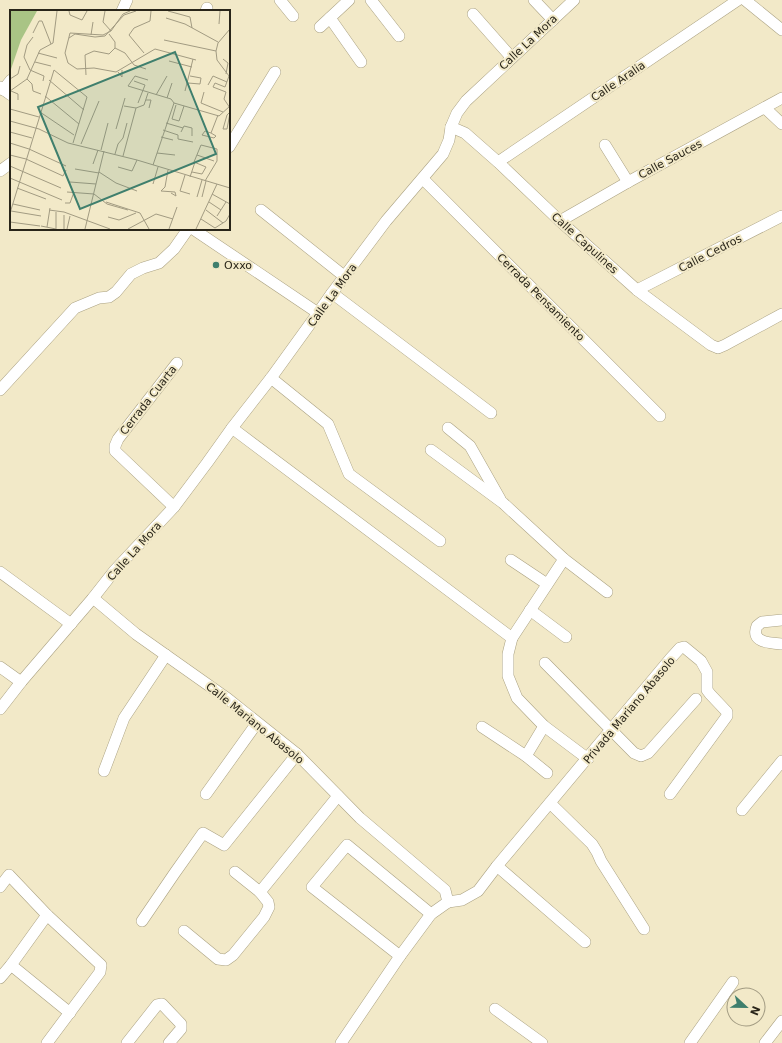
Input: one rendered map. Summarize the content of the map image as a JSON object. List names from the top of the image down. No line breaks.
{"streets":{"street":["Calle La Mora","Calle Aralia","Calle Sauces","Calle Capulines","Calle Cedros","Cerrada Pensamiento","Cerrada Cuarta","Privada Mariano Abasolo","Calle Mariano Abasolo"]},"crossings":[["Calle La Mora","Calle Capulines"],["Calle La Mora","Cerrada Pensamiento"],["Calle La Mora","Cerrada Cuarta"],["Calle La Mora","Calle Mariano Abasolo"],["Calle Aralia","Calle Capulines"],["Calle Sauces","Calle Capulines"],["Calle Capulines","Calle Cedros"],["Privada Mariano Abasolo","Calle Mariano Abasolo"]],"places":["Oxxo"],"north":"right"}
